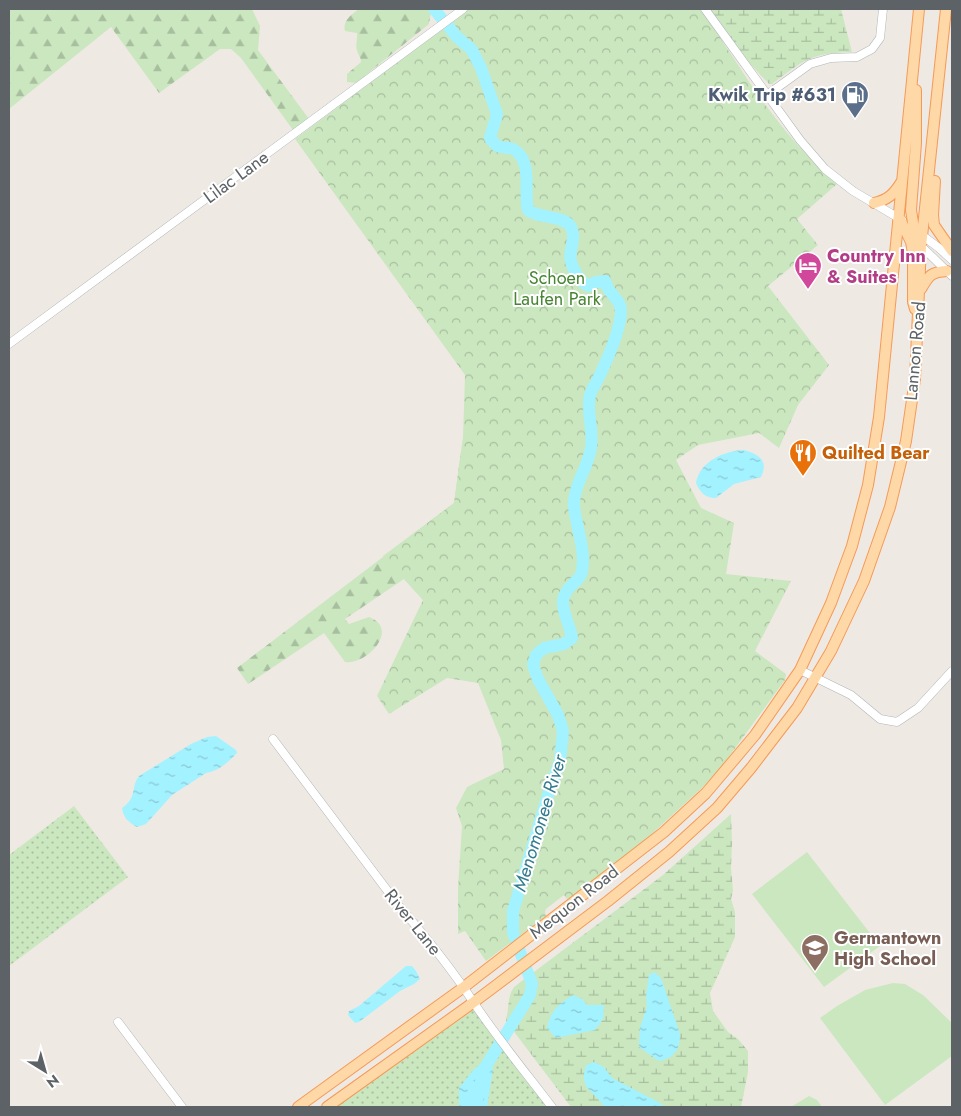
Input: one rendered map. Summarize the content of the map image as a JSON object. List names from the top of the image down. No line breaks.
{"streets":{"main road":["Lannon Road","Mequon Road"],"street":["Lilac Lane","River Lane"]},"crossings":[["Lannon Road","Mequon Road"],["Mequon Road","River Lane"]],"water":["Menomonee River"],"parks":["Schoen Laufen Park"],"places":{"fuel station":["Kwik Trip #631"],"hotel":["Country Inn & Suites"],"restaurant":["Quilted Bear"],"school or university":["Germantown High School"]},"north":"bottom right"}
